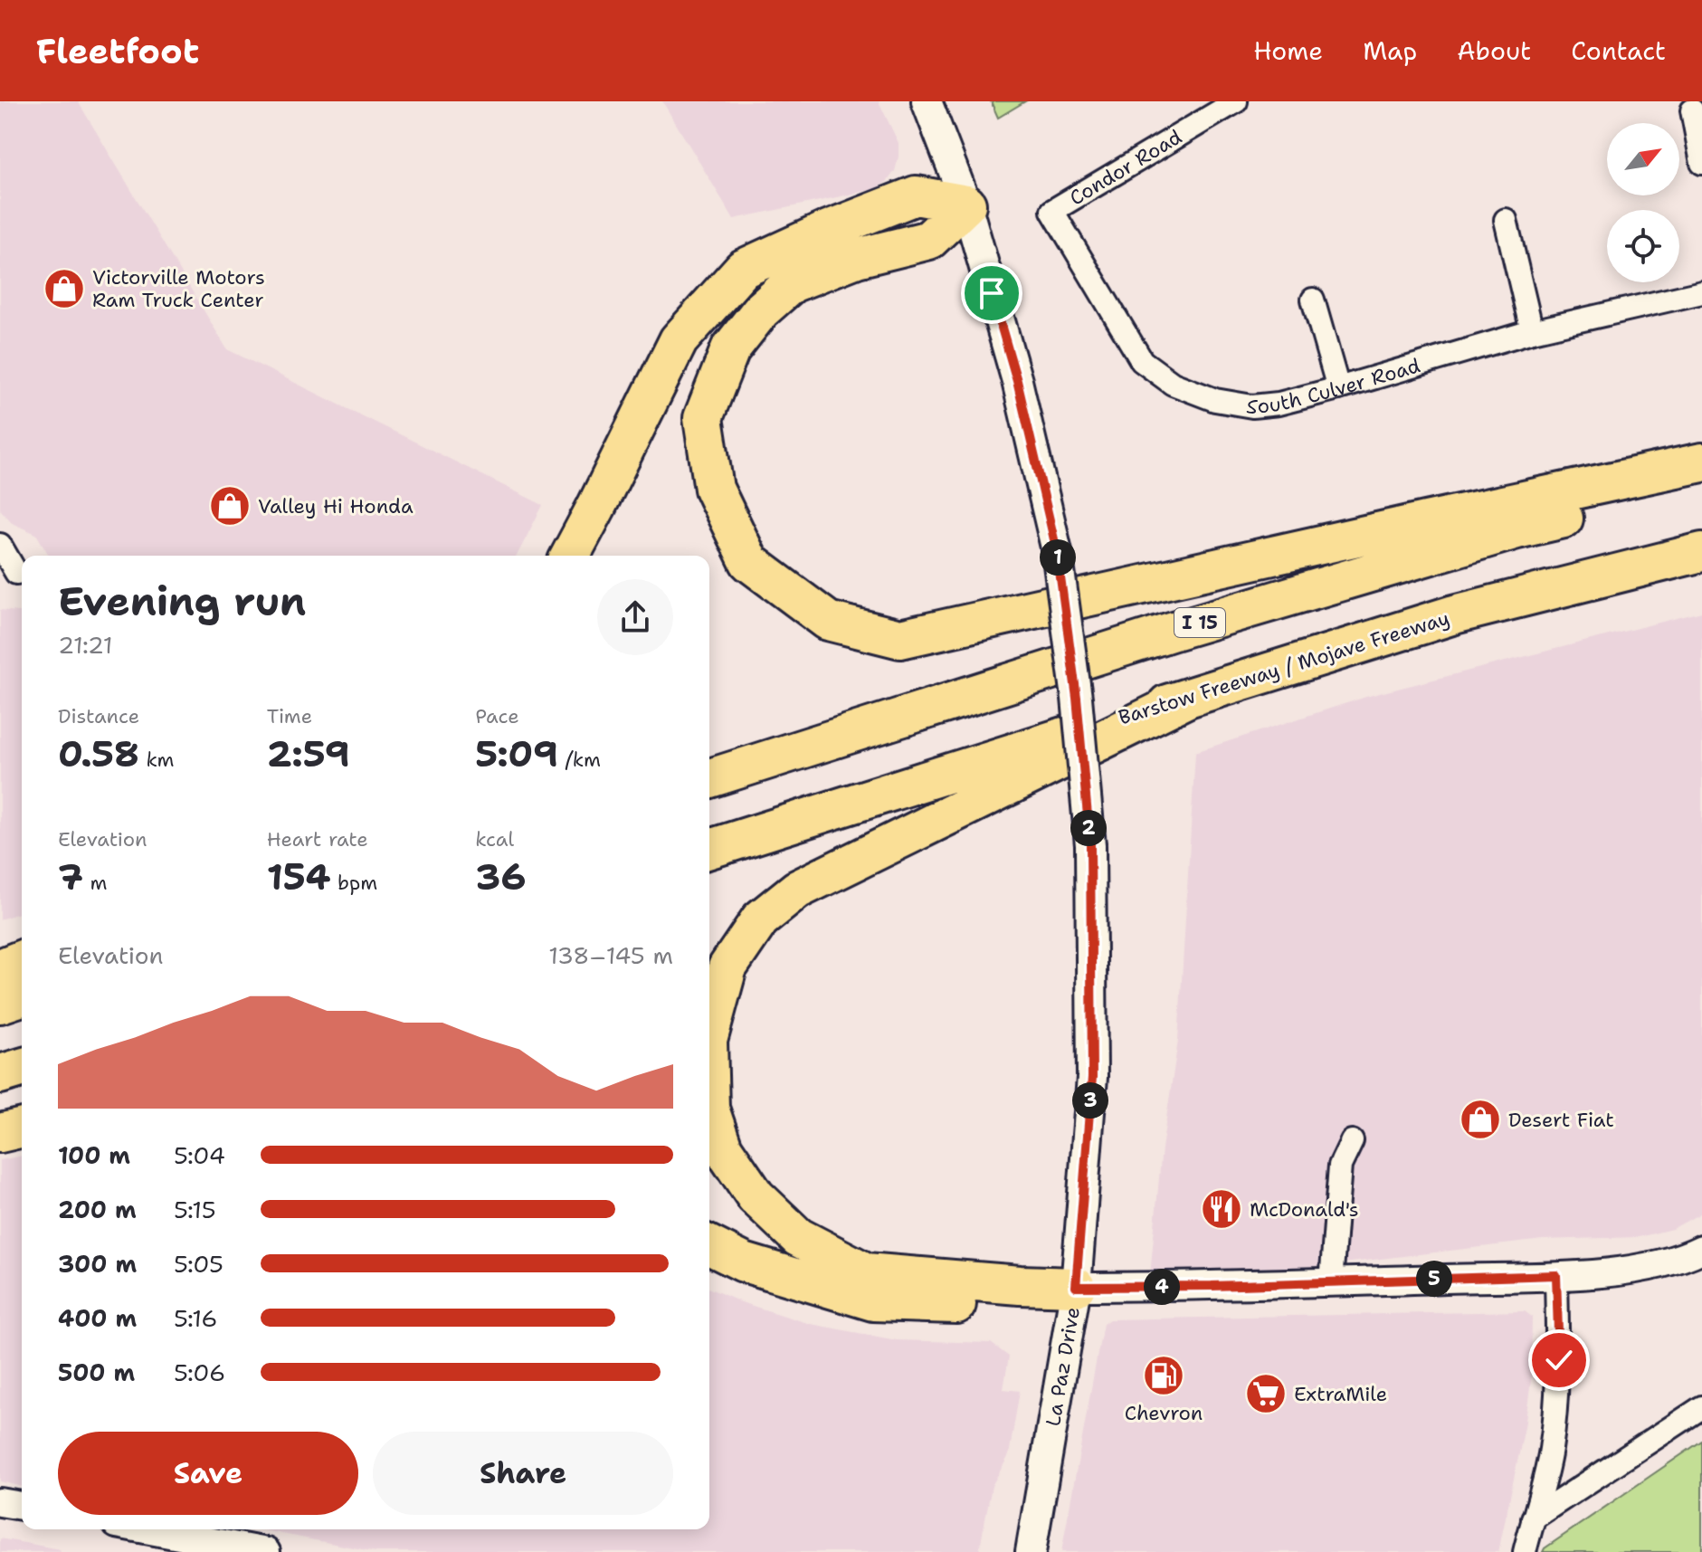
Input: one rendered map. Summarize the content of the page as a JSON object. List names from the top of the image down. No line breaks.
{"streets":{"highway":["I 15","Barstow Freeway / Mojave Freeway"],"main road":["La Paz Drive"],"street":["Condor Road","South Culver Road"]},"crossings":[["Condor Road","South Culver Road"]],"places":{"shop":["Victorville Motors Ram Truck Center","Valley Hi Honda","Desert Fiat"],"restaurant":["McDonald's"],"fuel station":["Chevron"],"supermarket":["ExtraMile"]},"north":"top right","page":{"header":"Fleetfoot","nav":["Home","Map","About","Contact"],"pins":["1","2","3","5","4"],"heading":["Evening run","21:21"],"stats":[["Distance","0.58 km"],["Time","2:59"],["Pace","5:09 /km"],["Elevation","7 m"],["Heart rate","154 bpm"],["kcal","36"]],"chart":["Elevation","138–145 m"],"list":[{"name":"100 m","note":"5:04"},{"name":"200 m","note":"5:15"},{"name":"300 m","note":"5:05"},{"name":"400 m","note":"5:16"},{"name":"500 m","note":"5:06"}],"buttons":["Save","Share"]}}
